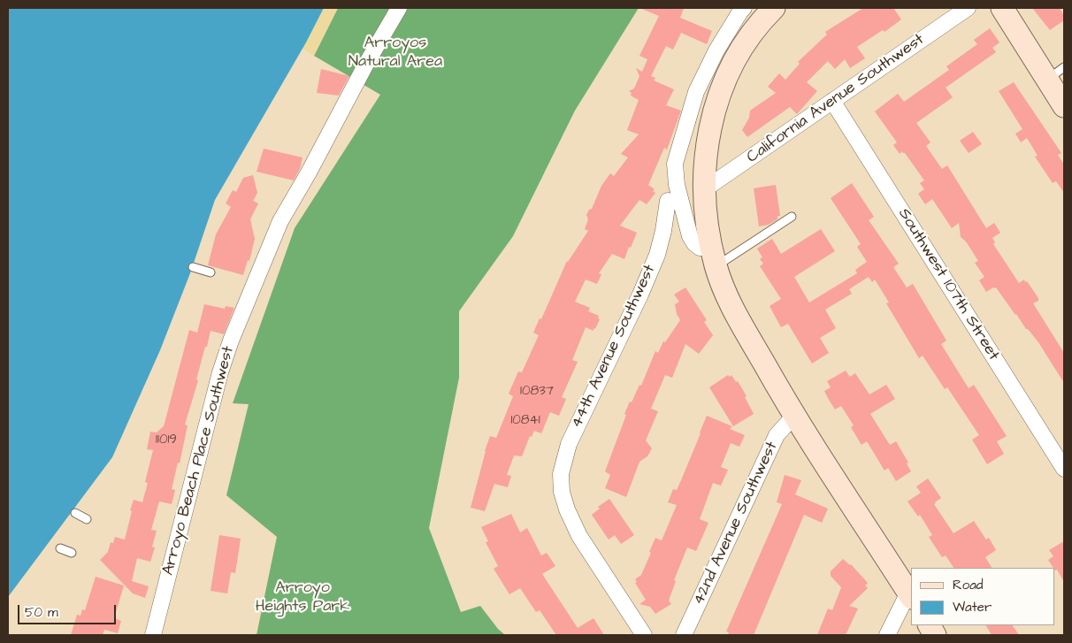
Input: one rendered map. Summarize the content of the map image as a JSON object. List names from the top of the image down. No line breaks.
{"streets":{"street":["California Avenue Southwest","Southwest 107th Street","44th Avenue Southwest","Arroyo Beach Place Southwest","42nd Avenue Southwest"]},"crossings":[["California Avenue Southwest","Southwest 107th Street"]],"parks":["Arroyos Natural Area","Arroyo Heights Park"],"house_numbers":["10837","10841","11019"],"legend":["Road","Water"],"scale_bar":"50 m"}
